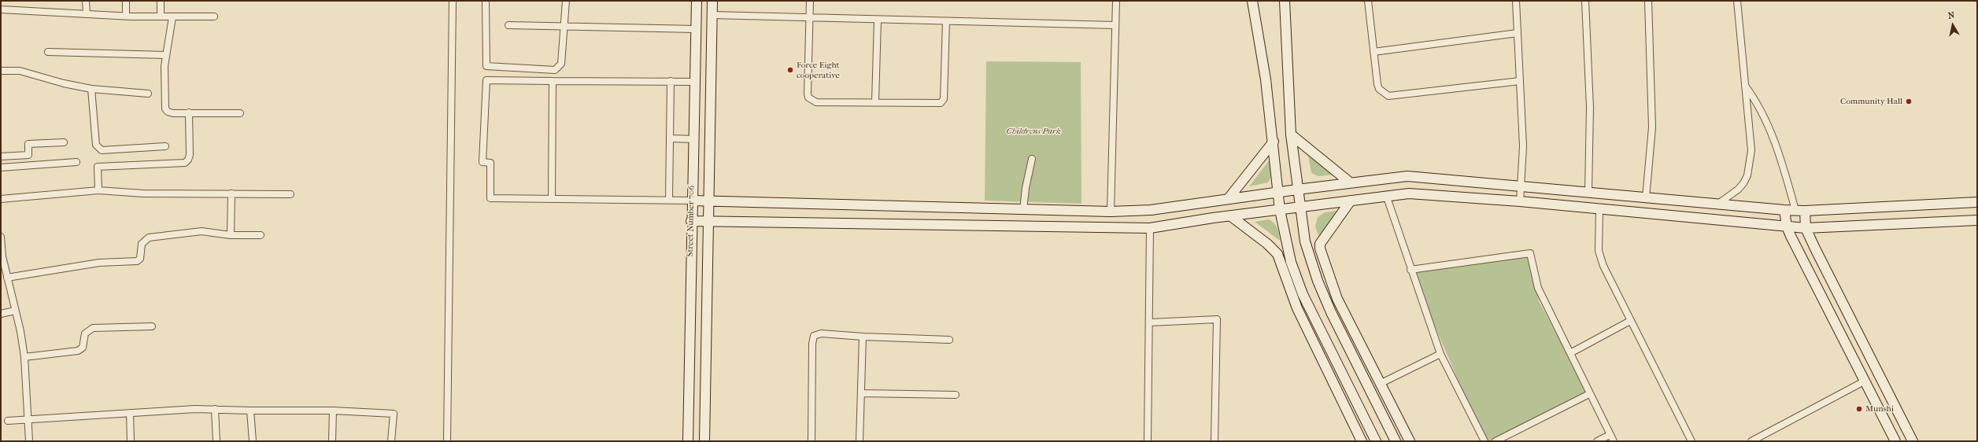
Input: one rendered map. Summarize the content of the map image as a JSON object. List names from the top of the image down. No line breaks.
{"streets":{"street":["Street Number 706"]},"parks":["Childrens Park"],"places":["Force Eight cooperative","Community Hall","Munshi"],"north":"top"}
